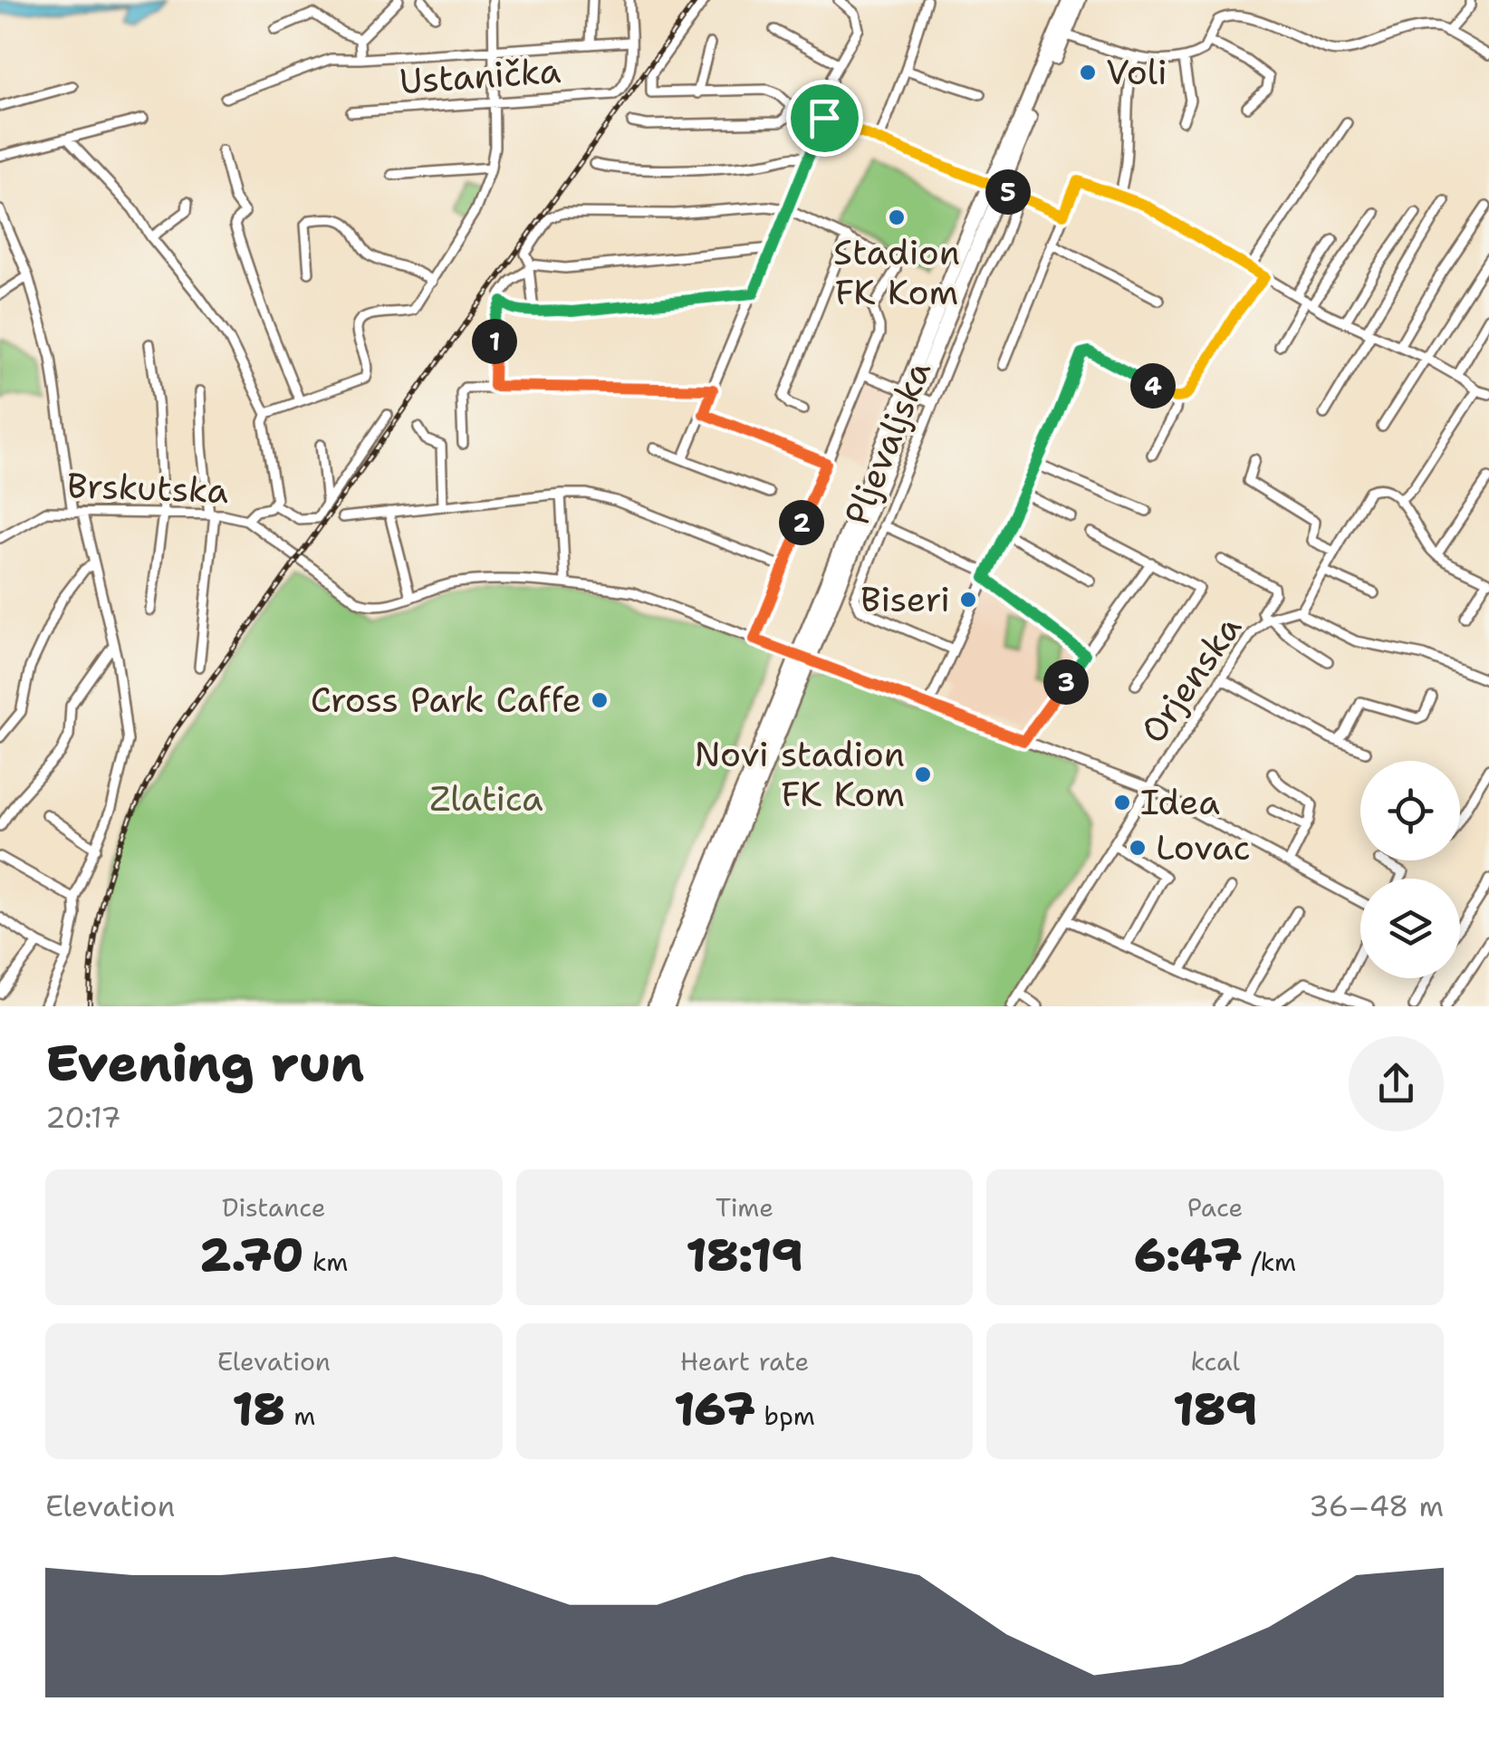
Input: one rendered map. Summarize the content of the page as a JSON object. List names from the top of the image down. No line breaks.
{"streets":{"street":["Ustanička","Pljevaljska","Brskutska","Orjenska"]},"parks":["Zlatica"],"places":["Voli","Stadion FK Kom","Biseri","Cross Park Caffe","Novi stadion FK Kom","Idea","Lovac"],"page":{"pins":["5","1","4","2","3"],"heading":["Evening run","20:17"],"stats":[["Distance","2.70 km"],["Time","18:19"],["Pace","6:47 /km"],["Elevation","18 m"],["Heart rate","167 bpm"],["kcal","189"]],"chart":["Elevation","36–48 m"]}}
